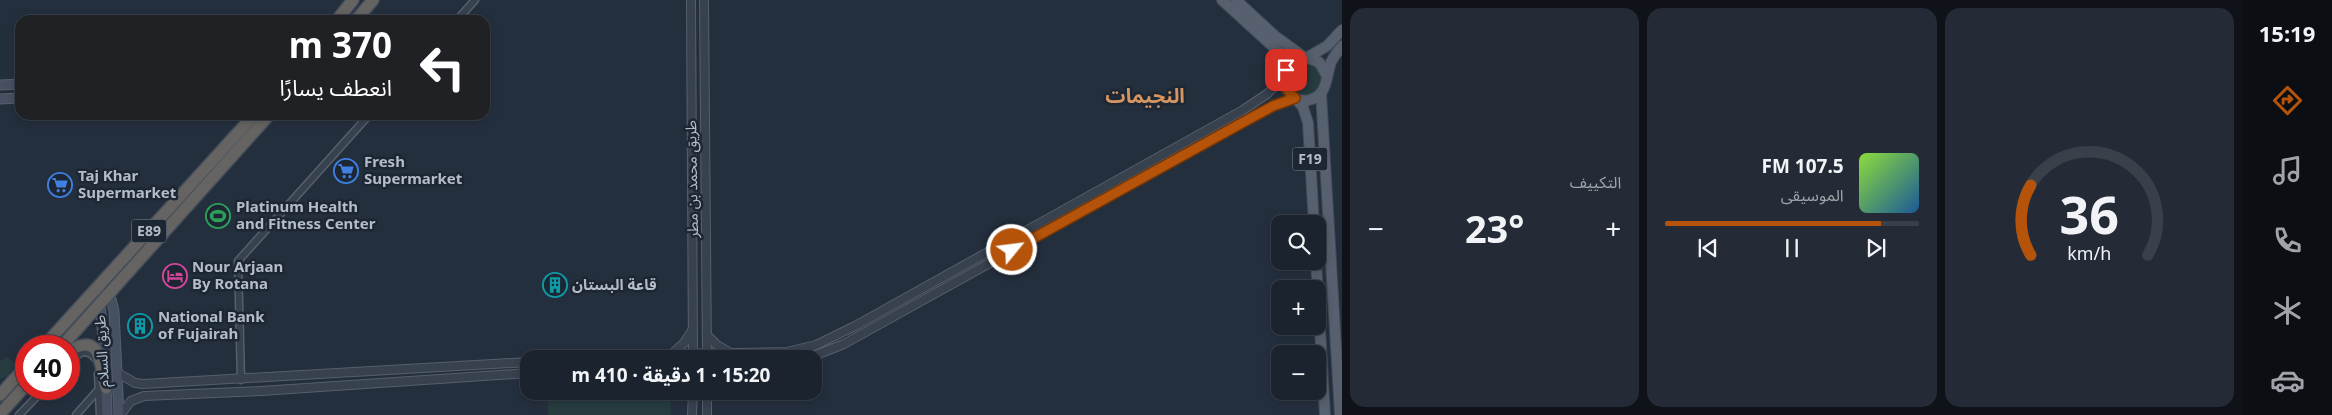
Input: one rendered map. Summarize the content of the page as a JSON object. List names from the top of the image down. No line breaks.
{"streets":{"highway":["E89"],"main road":["F19","طريق السلام"],"street":["طريق محمد بن مطر"]},"crossings":[["E89","طريق السلام"]],"districts":["النجيمات"],"places":{"supermarket":["Fresh Supermarket","Taj Khar Supermarket"],"sports":["Platinum Health and Fitness Center"],"hotel":["Nour Arjaan By Rotana"],"building":["قاعة البستان","National Bank of Fujairah"]},"page":{"tabs":"15:19","tile":"التكييف","turn":["370 m","انعطف يسارًا"],"song":["107.5 FM","الموسيقى"],"heat":["−","23°","+"],"map_buttons":["+","−"],"limit":"40","trip":"15:20 · 1 دقيقة · 410 m","gauge":["36","km/h"]}}
